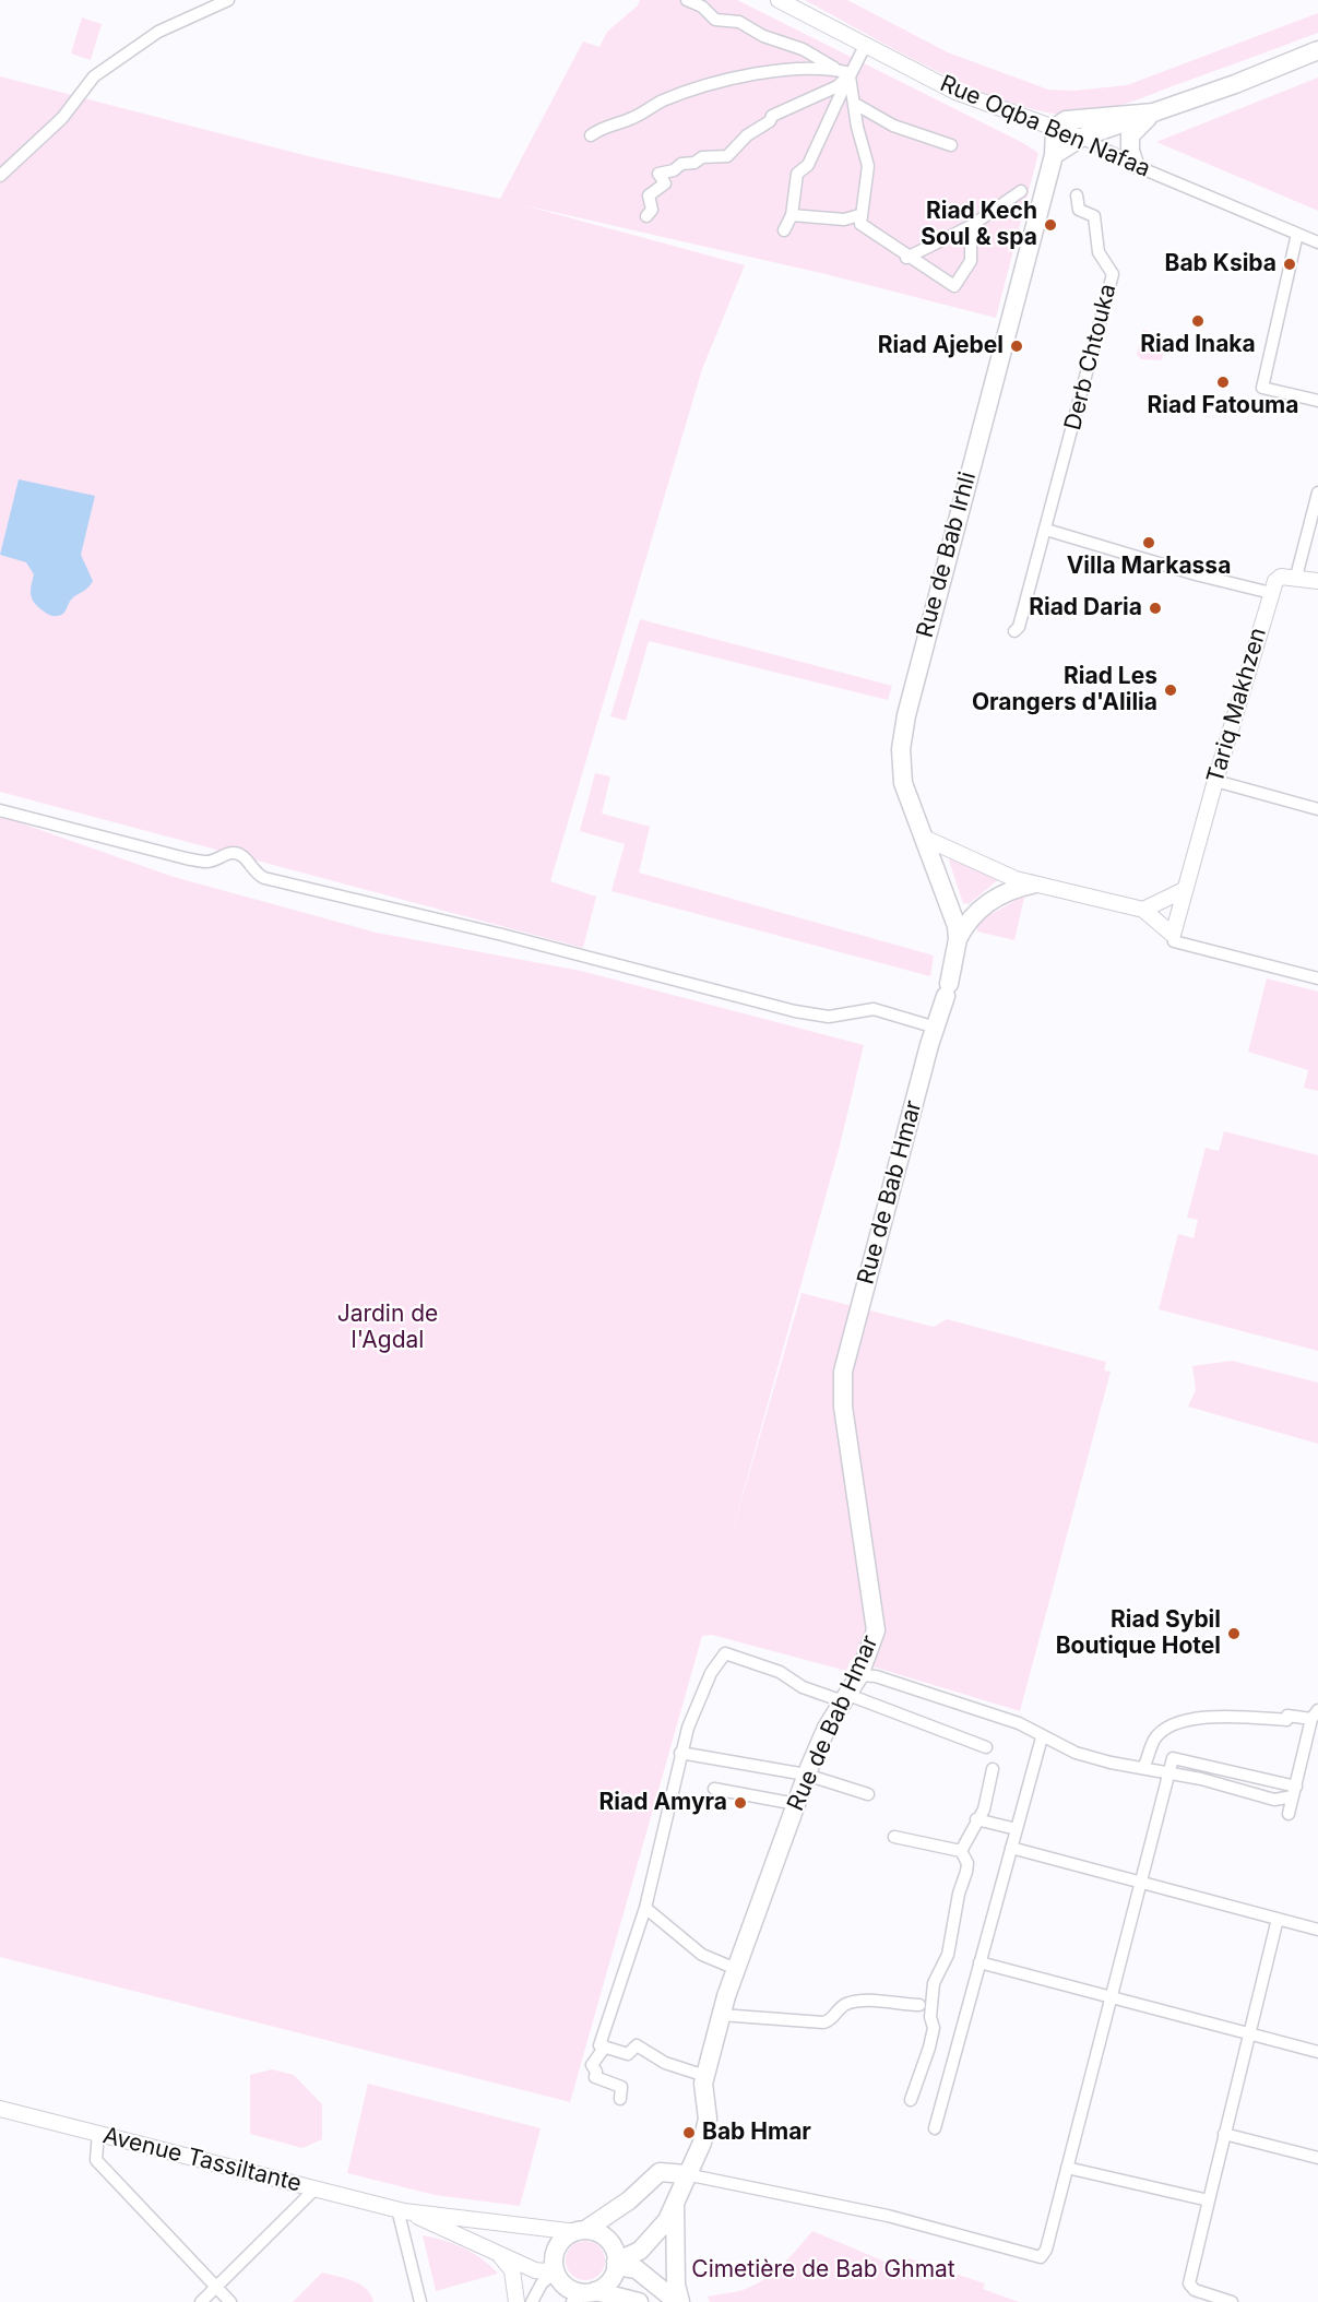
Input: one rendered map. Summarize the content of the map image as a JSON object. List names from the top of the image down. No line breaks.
{"streets":{"main road":["Rue de Bab Irhli","Rue de Bab Hmar"],"street":["Rue Oqba Ben Nafaa","Derb Chtouka","Tariq Makhzen","Avenue Tassiltante"]},"crossings":[["Rue Oqba Ben Nafaa","Rue de Bab Irhli"],["Rue de Bab Irhli","Rue de Bab Hmar"],["Rue de Bab Hmar","Avenue Tassiltante"]],"parks":["Jardin de l'Agdal","Cimetière de Bab Ghmat"],"places":["Riad Kech Soul & spa","Bab Ksiba","Riad Inaka","Riad Ajebel","Riad Fatouma","Villa Markassa","Riad Daria","Riad Les Orangers d'Alilia","Riad Sybil Boutique Hotel","Riad Amyra","Bab Hmar"]}
